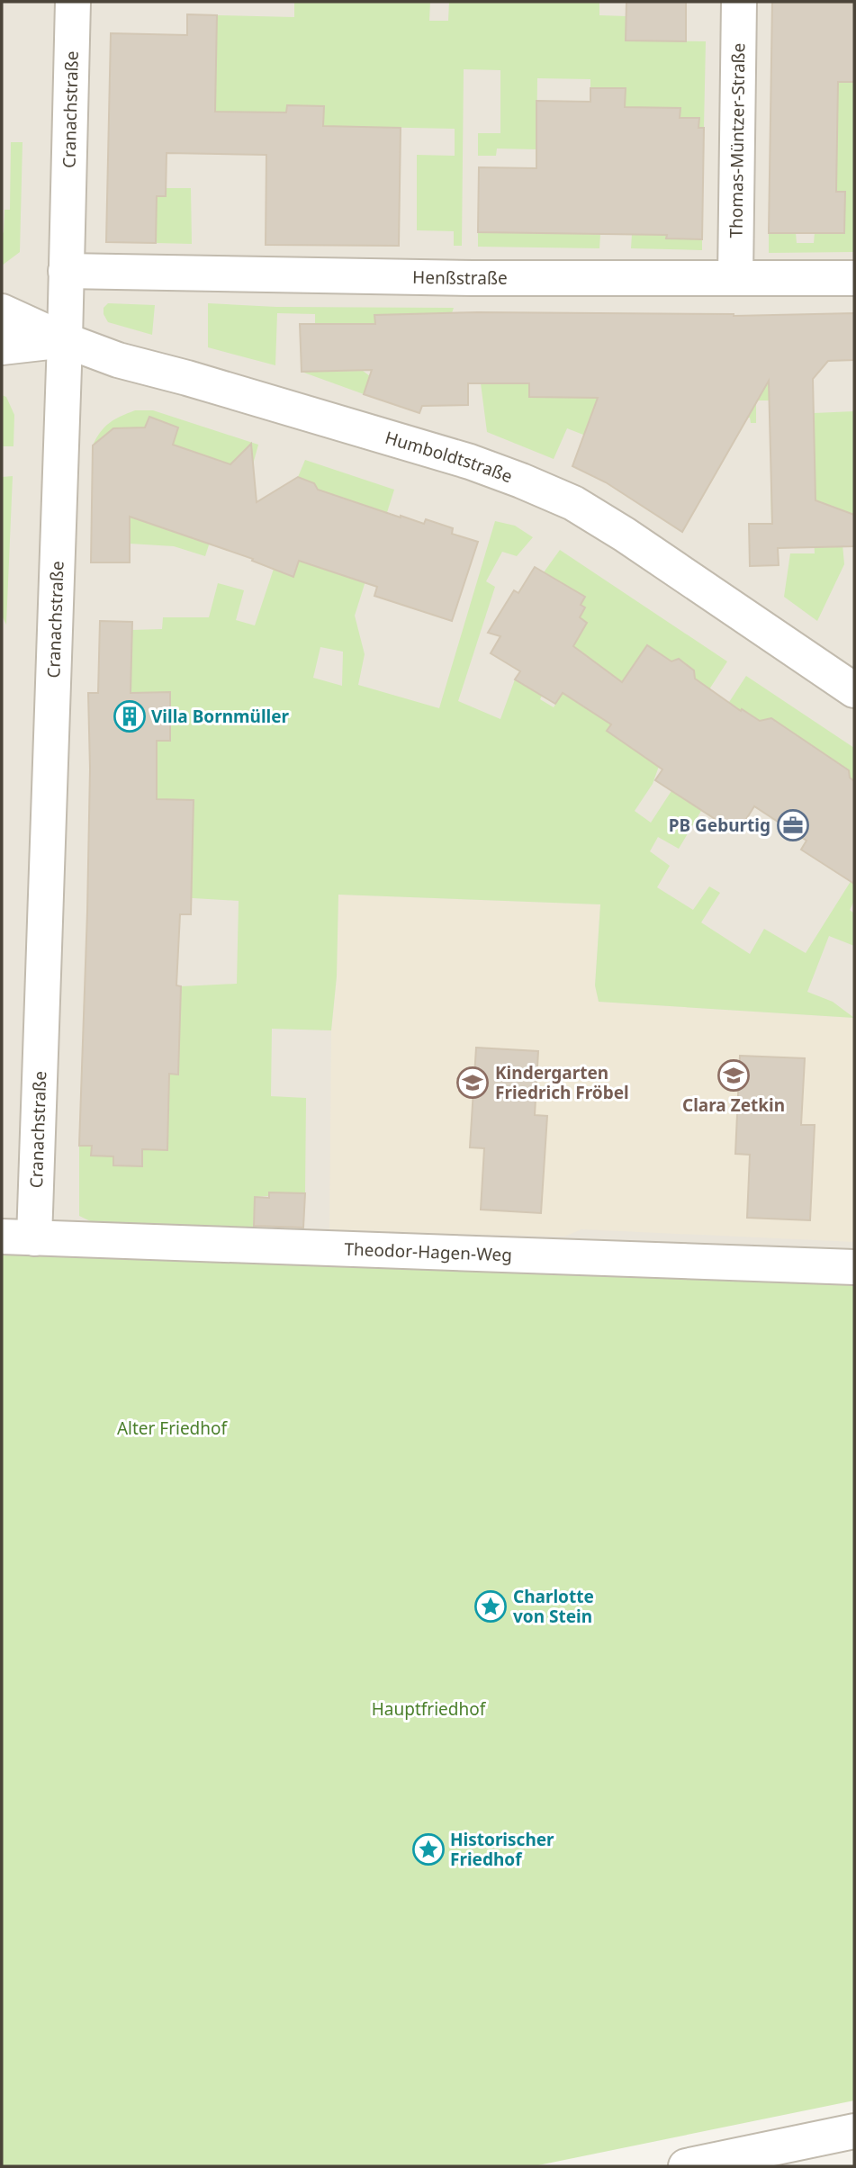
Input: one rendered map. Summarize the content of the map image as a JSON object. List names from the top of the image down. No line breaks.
{"streets":{"street":["Cranachstraße","Thomas-Müntzer-Straße","Henßstraße","Humboldtstraße","Theodor-Hagen-Weg"]},"crossings":[["Cranachstraße","Henßstraße"],["Cranachstraße","Humboldtstraße"],["Cranachstraße","Theodor-Hagen-Weg"],["Thomas-Müntzer-Straße","Henßstraße"]],"parks":["Alter Friedhof","Hauptfriedhof"],"places":{"building":["Villa Bornmüller"],"office":["PB Geburtig"],"school or university":["Clara Zetkin","Kindergarten Friedrich Fröbel"],"place":["Charlotte von Stein","Historischer Friedhof"]}}
